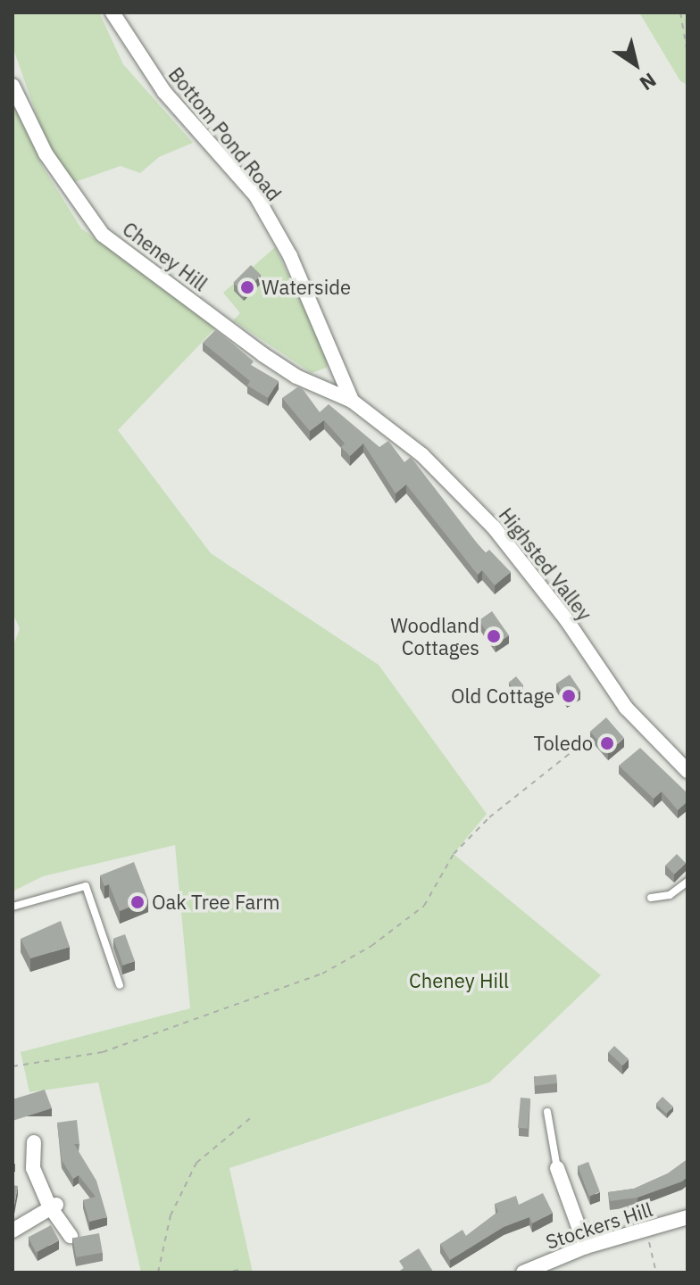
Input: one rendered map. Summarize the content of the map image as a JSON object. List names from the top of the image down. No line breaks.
{"streets":{"street":["Bottom Pond Road","Cheney Hill","Highsted Valley","Stockers Hill"]},"crossings":[["Bottom Pond Road","Cheney Hill"],["Bottom Pond Road","Highsted Valley"],["Cheney Hill","Highsted Valley"]],"parks":["Cheney Hill"],"places":["Waterside","Woodland Cottages","Old Cottage","Toledo","Oak Tree Farm"],"north":"bottom right"}
